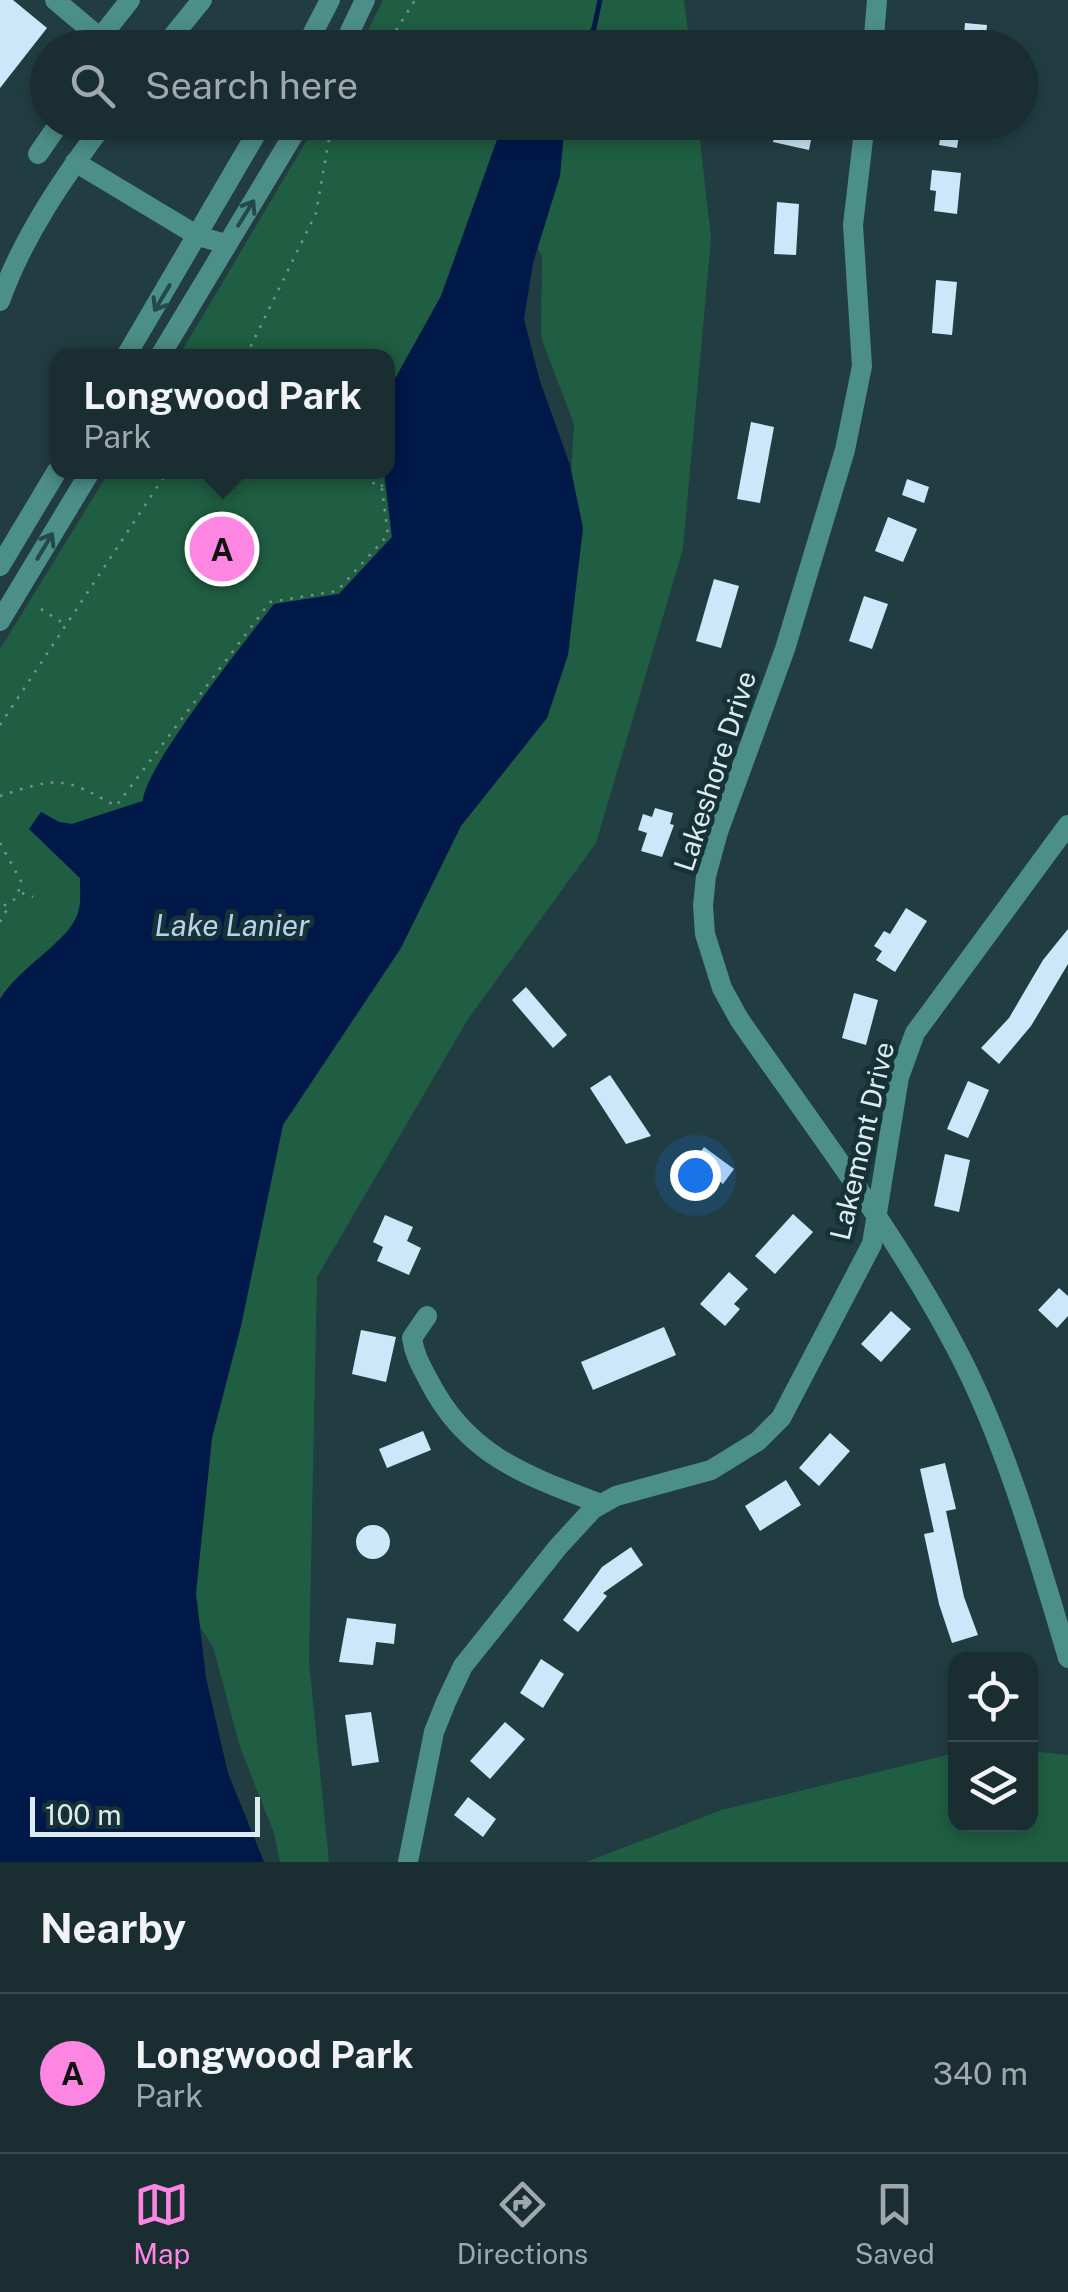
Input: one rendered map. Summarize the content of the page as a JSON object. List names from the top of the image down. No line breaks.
{"streets":{"street":["Lakeshore Drive","Lakemont Drive"]},"crossings":[["Lakeshore Drive","Lakemont Drive"]],"water":["Lake Lanier"],"scale_bar":"100 m","page":{"search":"Search here","popup":["Longwood Park","Park"],"pins":"A","scale":"100 m","heading":"Nearby","list":[{"mark":"A","name":"Longwood Park","note":"Park","value":"340 m"}],"nav":["Map","Directions","Saved"]}}
